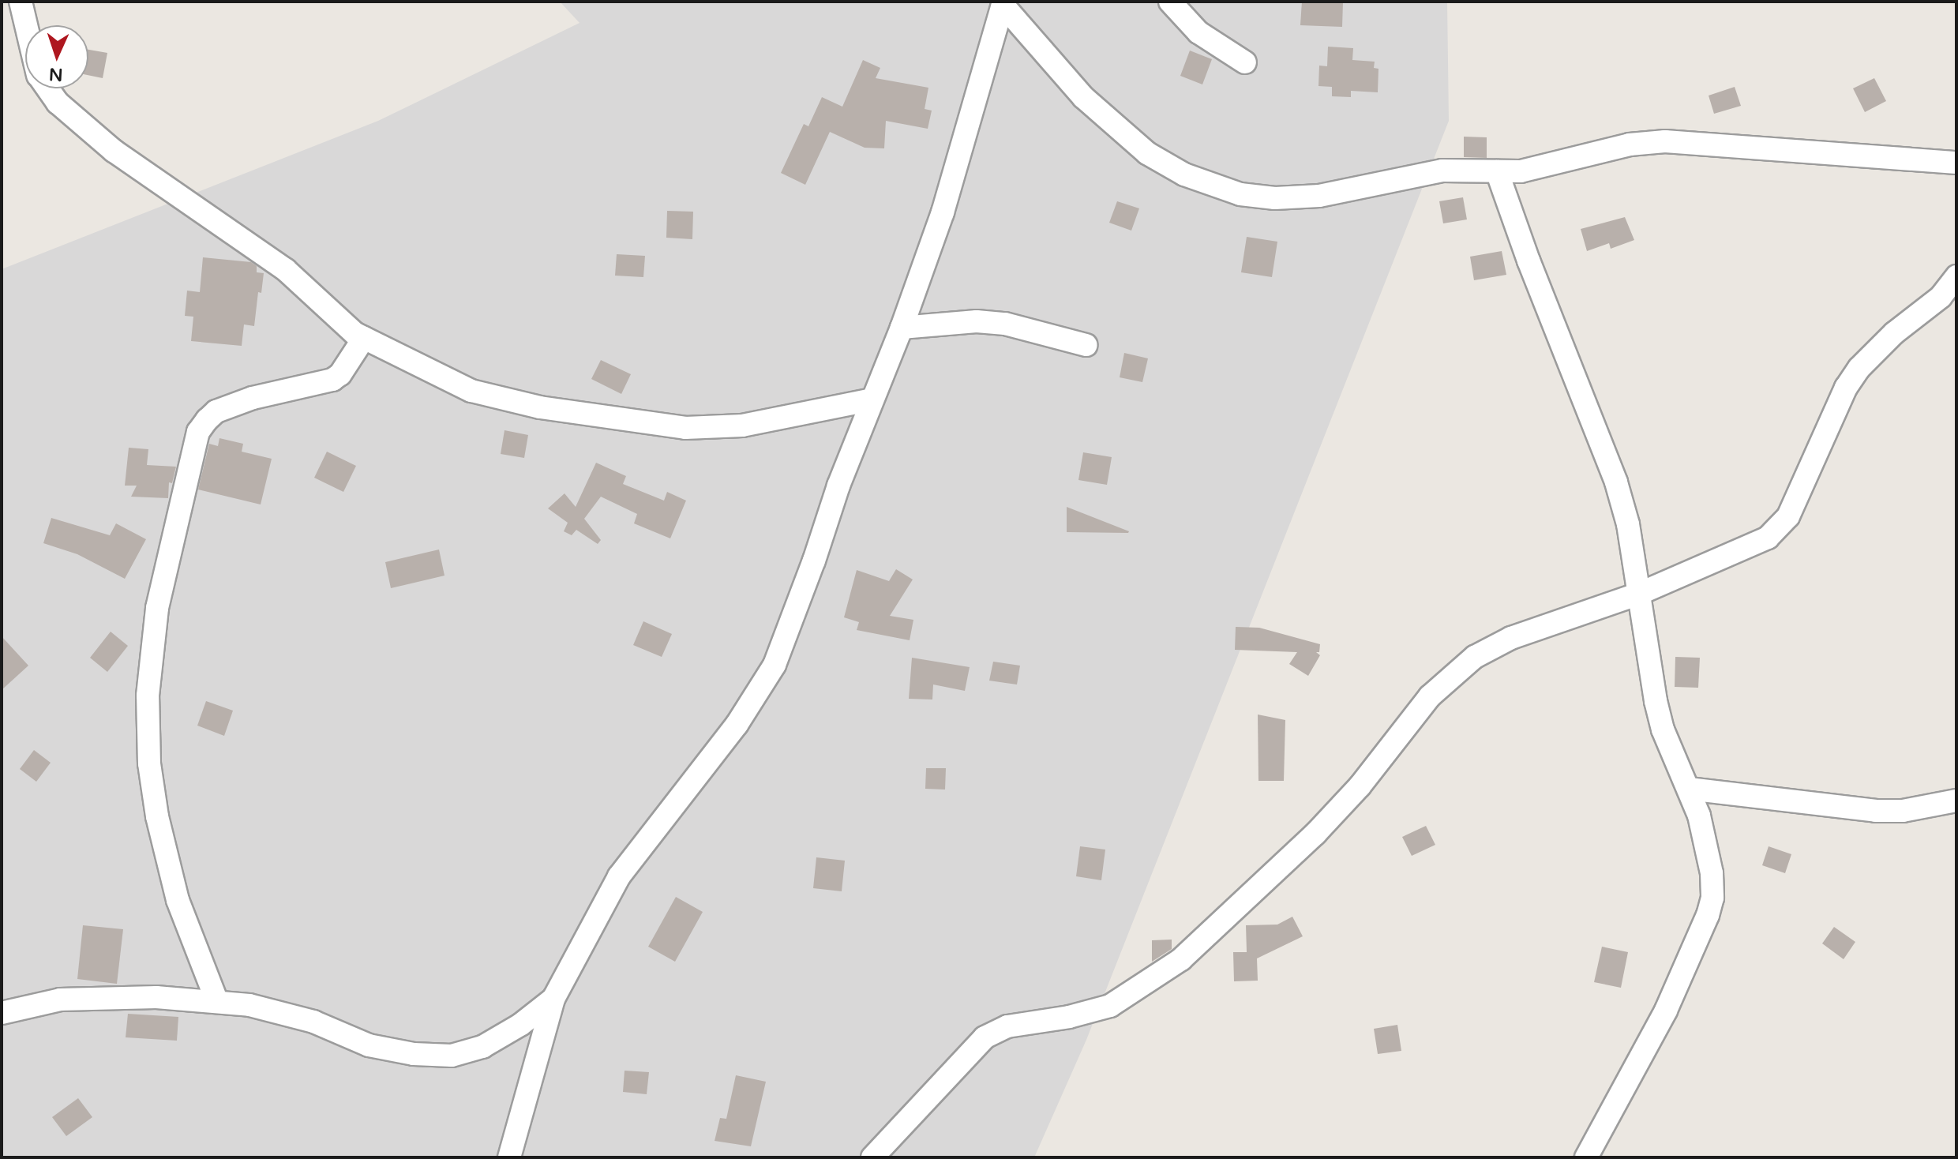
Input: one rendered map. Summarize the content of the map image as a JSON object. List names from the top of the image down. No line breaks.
{"north":"bottom"}
